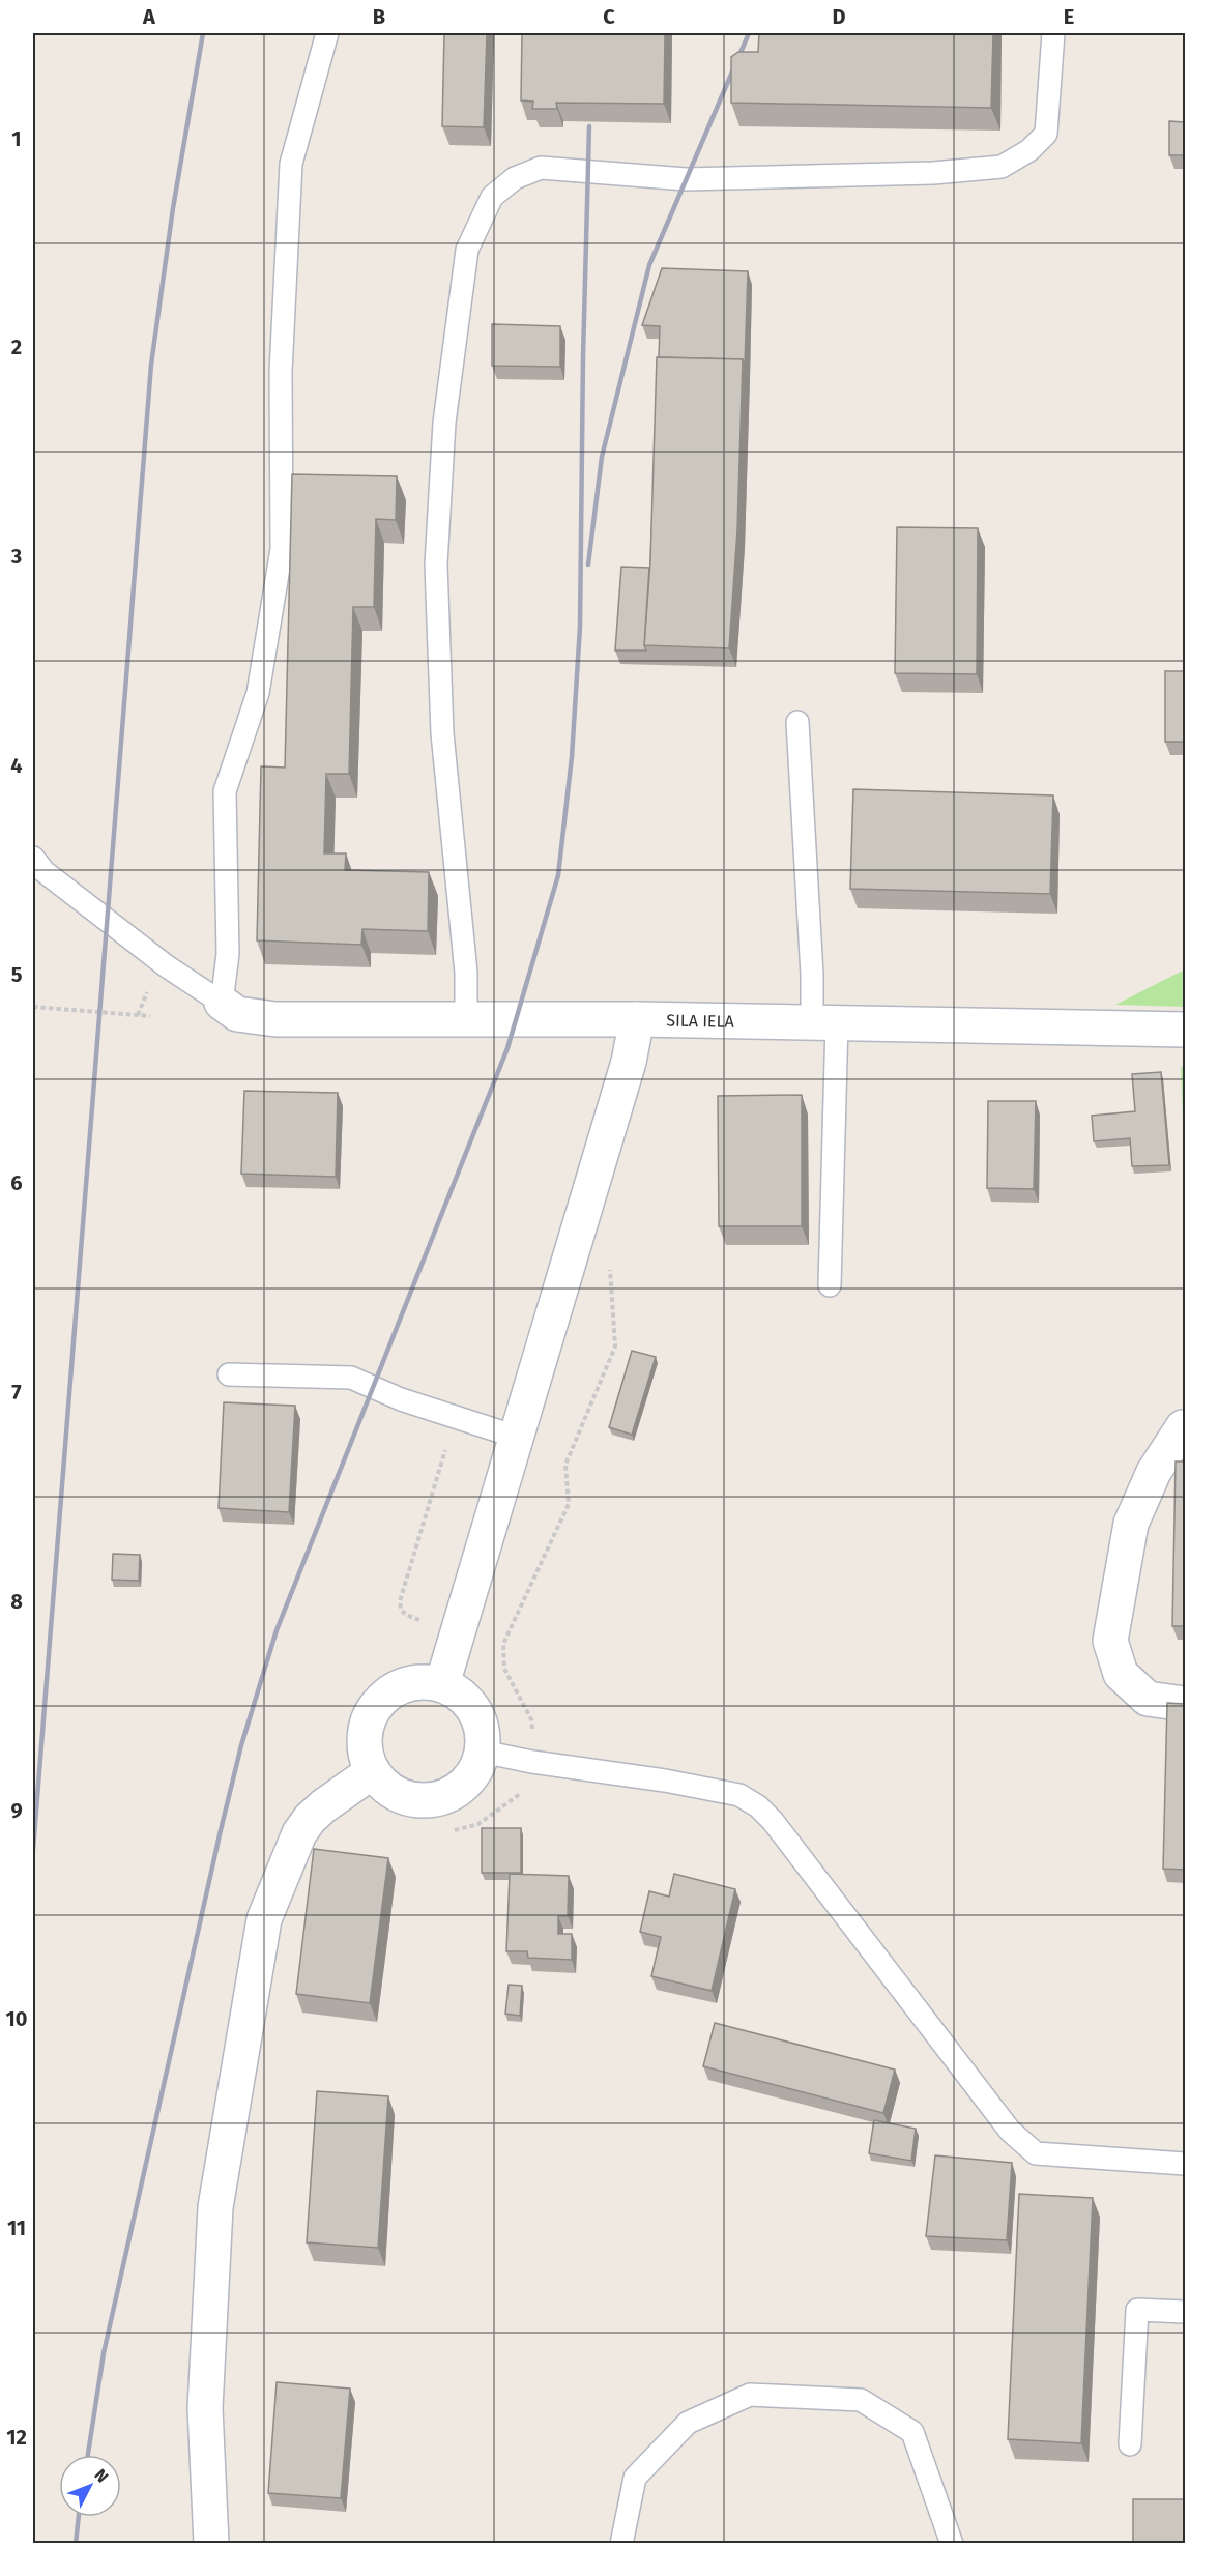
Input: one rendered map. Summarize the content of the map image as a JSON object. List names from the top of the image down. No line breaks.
{"streets":{"street":["SILA IELA"]},"north":"top right","grid":{"columns":["A","B","C","D","E"],"rows":["1","2","3","4","5","6","7","8","9","10","11","12"]}}
